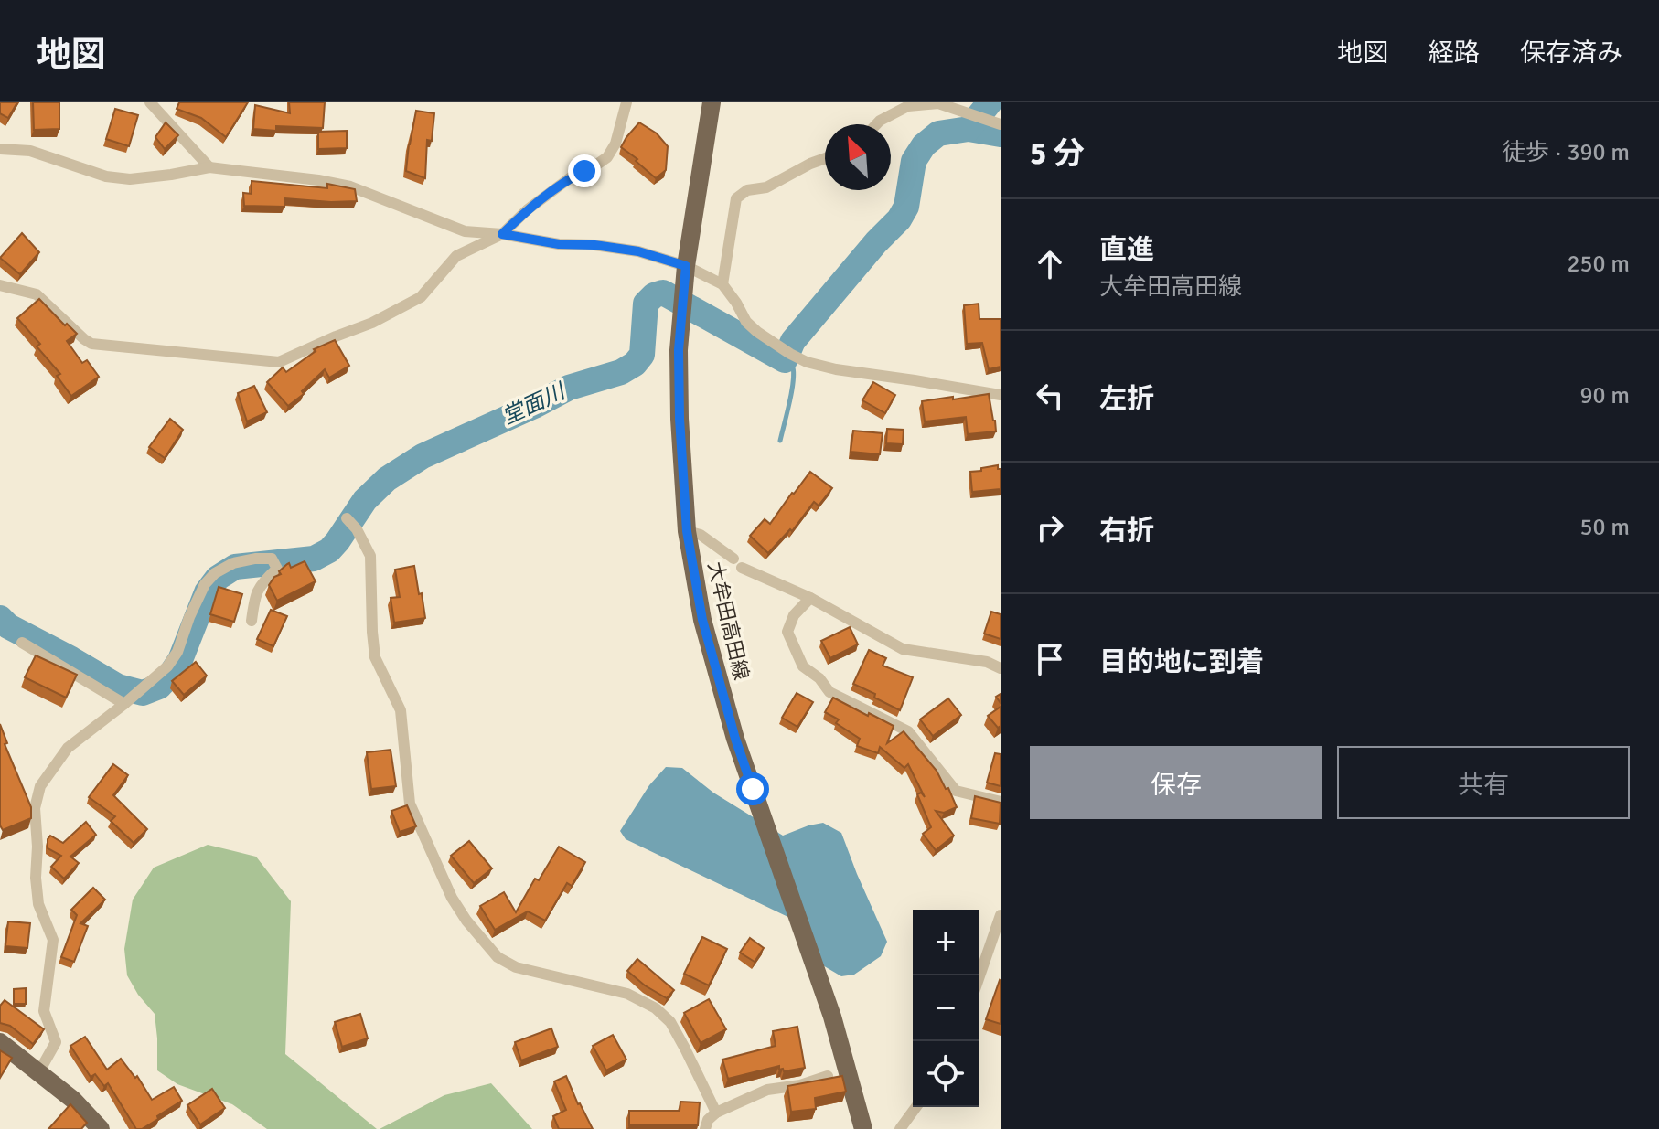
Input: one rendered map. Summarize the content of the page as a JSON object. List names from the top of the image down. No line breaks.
{"streets":{"main road":["大牟田高田線"]},"water":["堂面川"],"north":"top left","page":{"header":"地図","nav":["地図","経路","保存済み"],"heading":["5 分","徒歩 · 390 m"],"list":[["直進","大牟田高田線","250 m"],["左折","90 m"],["右折","50 m"],"目的地に到着"],"buttons":["保存","共有"],"map_buttons":["+","−"]}}
